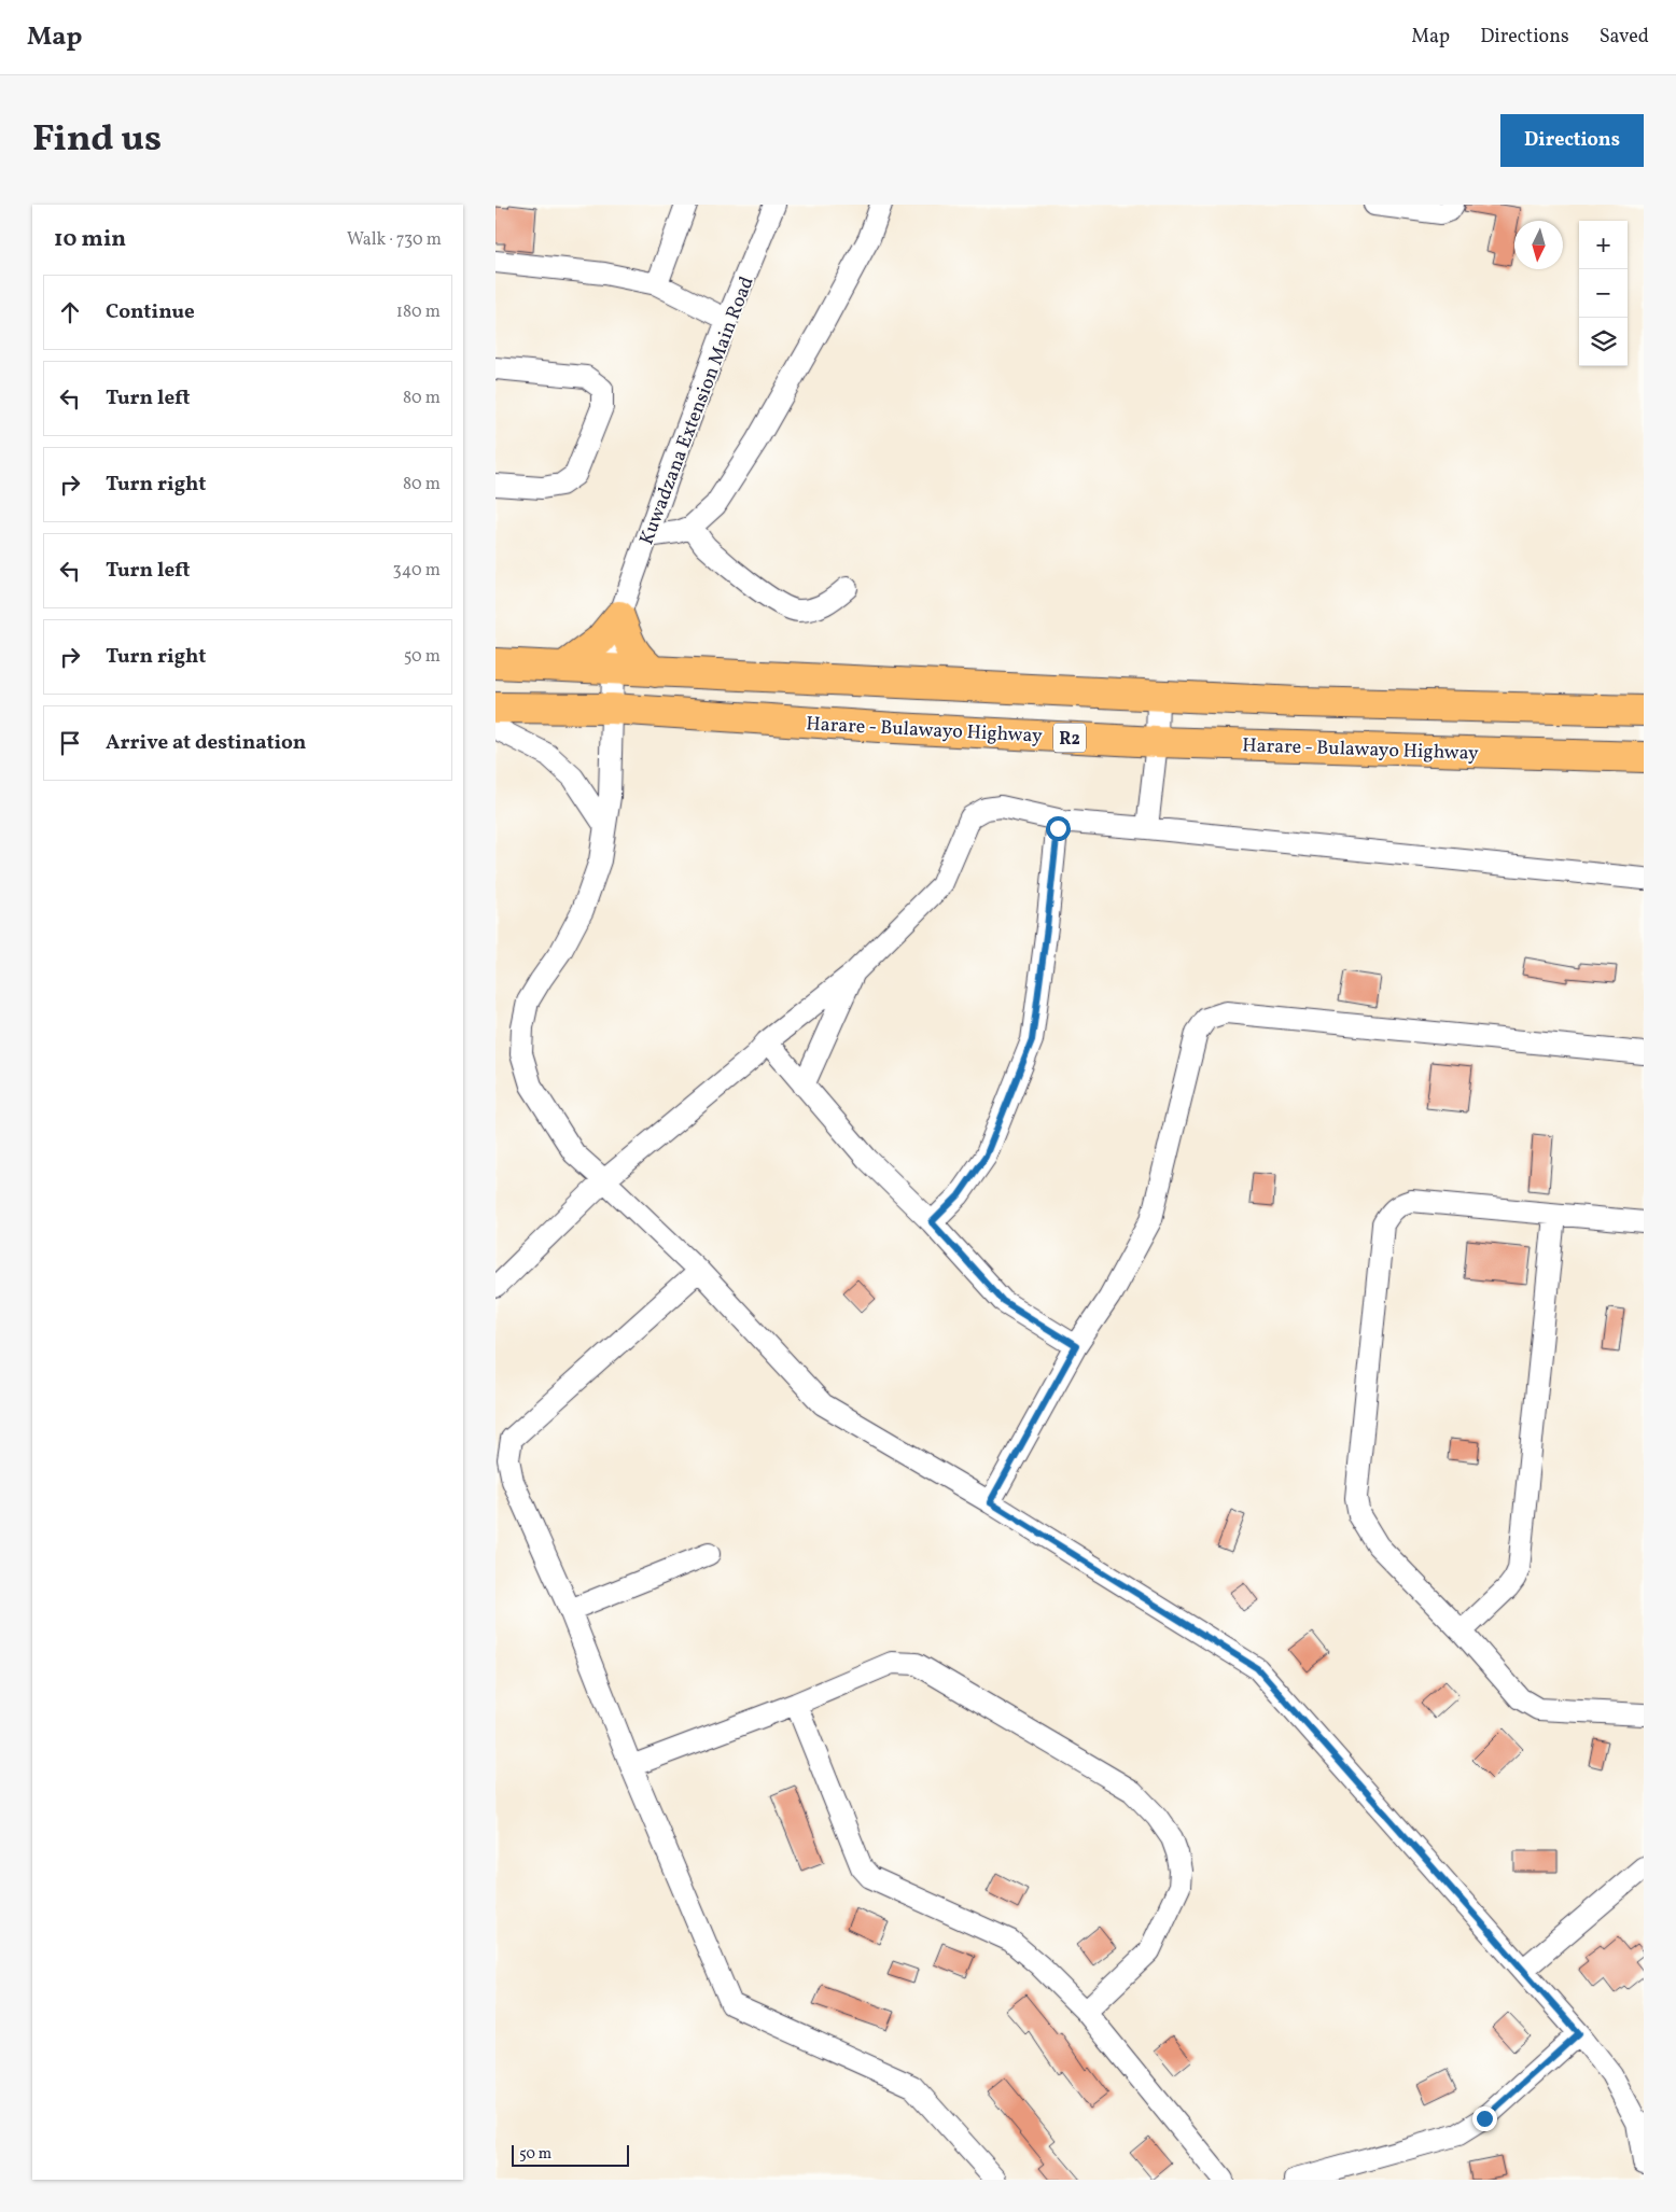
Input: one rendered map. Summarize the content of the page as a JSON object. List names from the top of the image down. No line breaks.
{"streets":{"highway":["Harare - Bulawayo Highway","R2"],"street":["Kuwadzana Extension Main Road"]},"crossings":[["Kuwadzana Extension Main Road","Harare - Bulawayo Highway"]],"scale_bar":"50 m","north":"bottom","page":{"header":"Map","nav":["Map","Directions","Saved"],"title":"Find us","buttons":"Directions","heading":["10 min","Walk · 730 m"],"map_buttons":["+","−"],"list":[["Continue","180 m"],["Turn left","80 m"],["Turn right","80 m"],["Turn left","340 m"],["Turn right","50 m"],"Arrive at destination"],"scale":"50 m"}}
